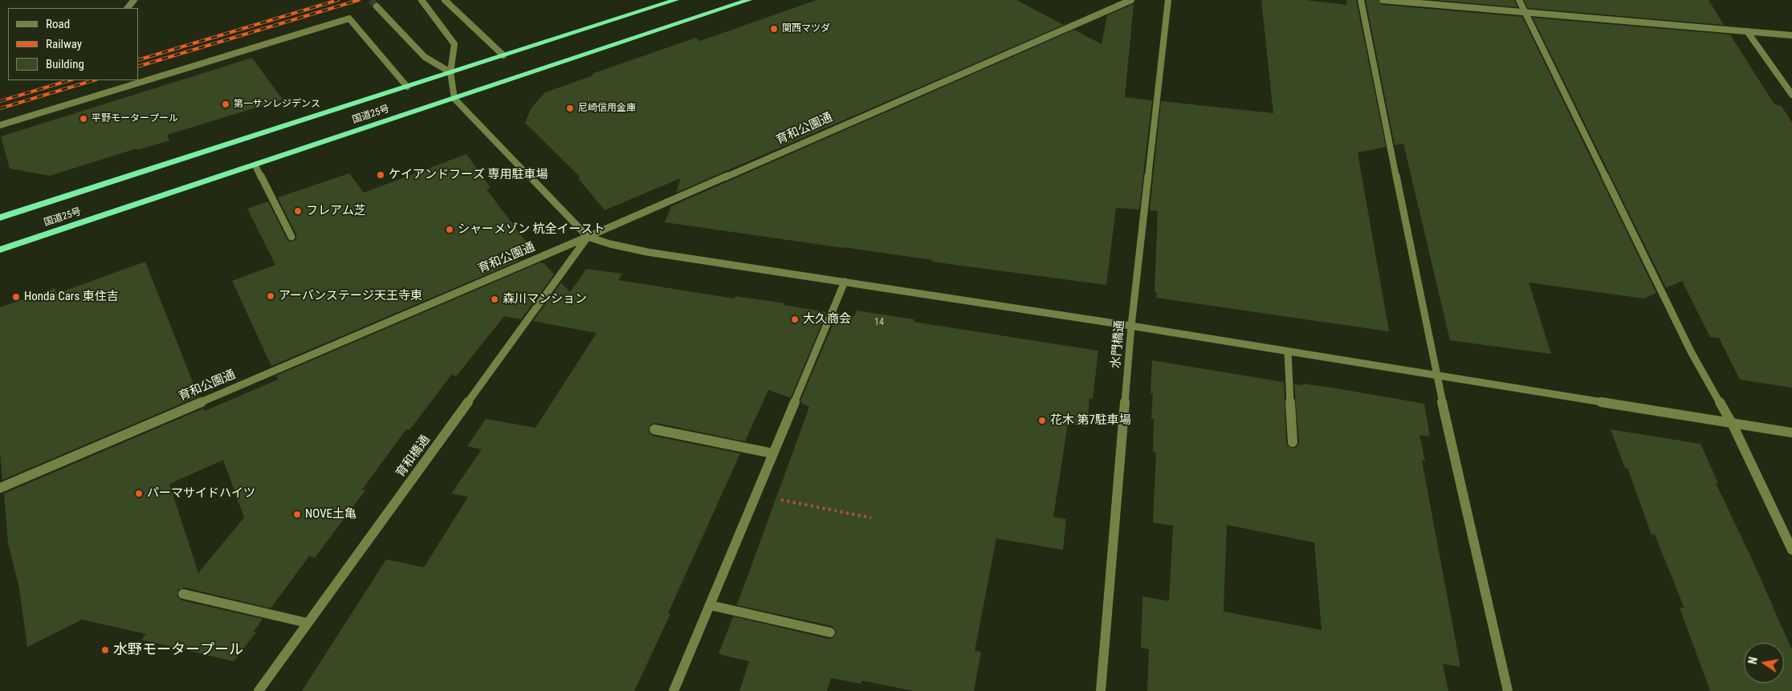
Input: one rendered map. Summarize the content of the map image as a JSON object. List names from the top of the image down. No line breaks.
{"streets":{"highway":["国道25号"],"street":["育和公園通","水門橋通","育和橋通"]},"crossings":[["育和公園通","育和橋通"]],"places":["関西マツダ","第一サンレジデンス","尼崎信用金庫","平野モータープール","ケイアンドフーズ 専用駐車場","フレアム芝","シャーメゾン 杭全イースト","アーバンステージ天王寺東","Honda Cars 東住吉","森川マンション","大久商会","花木 第7駐車場","パーマサイドハイツ","NOVE土亀","水野モータープール"],"house_numbers":["14"],"legend":["Road","Railway","Building"],"north":"left"}
